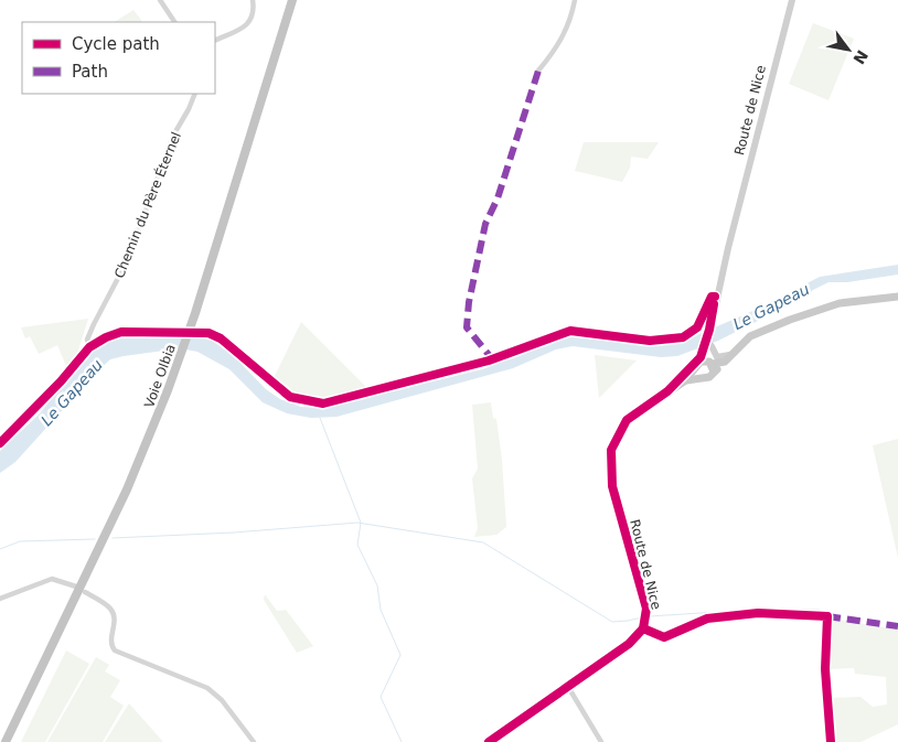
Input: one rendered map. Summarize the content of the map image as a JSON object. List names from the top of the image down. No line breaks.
{"streets":{"highway":["Voie Olbia"],"main road":["Route de Nice"],"street":["Chemin du Père Éternel"]},"water":["Le Gapeau"],"legend":["Cycle path","Path"],"north":"bottom right"}
